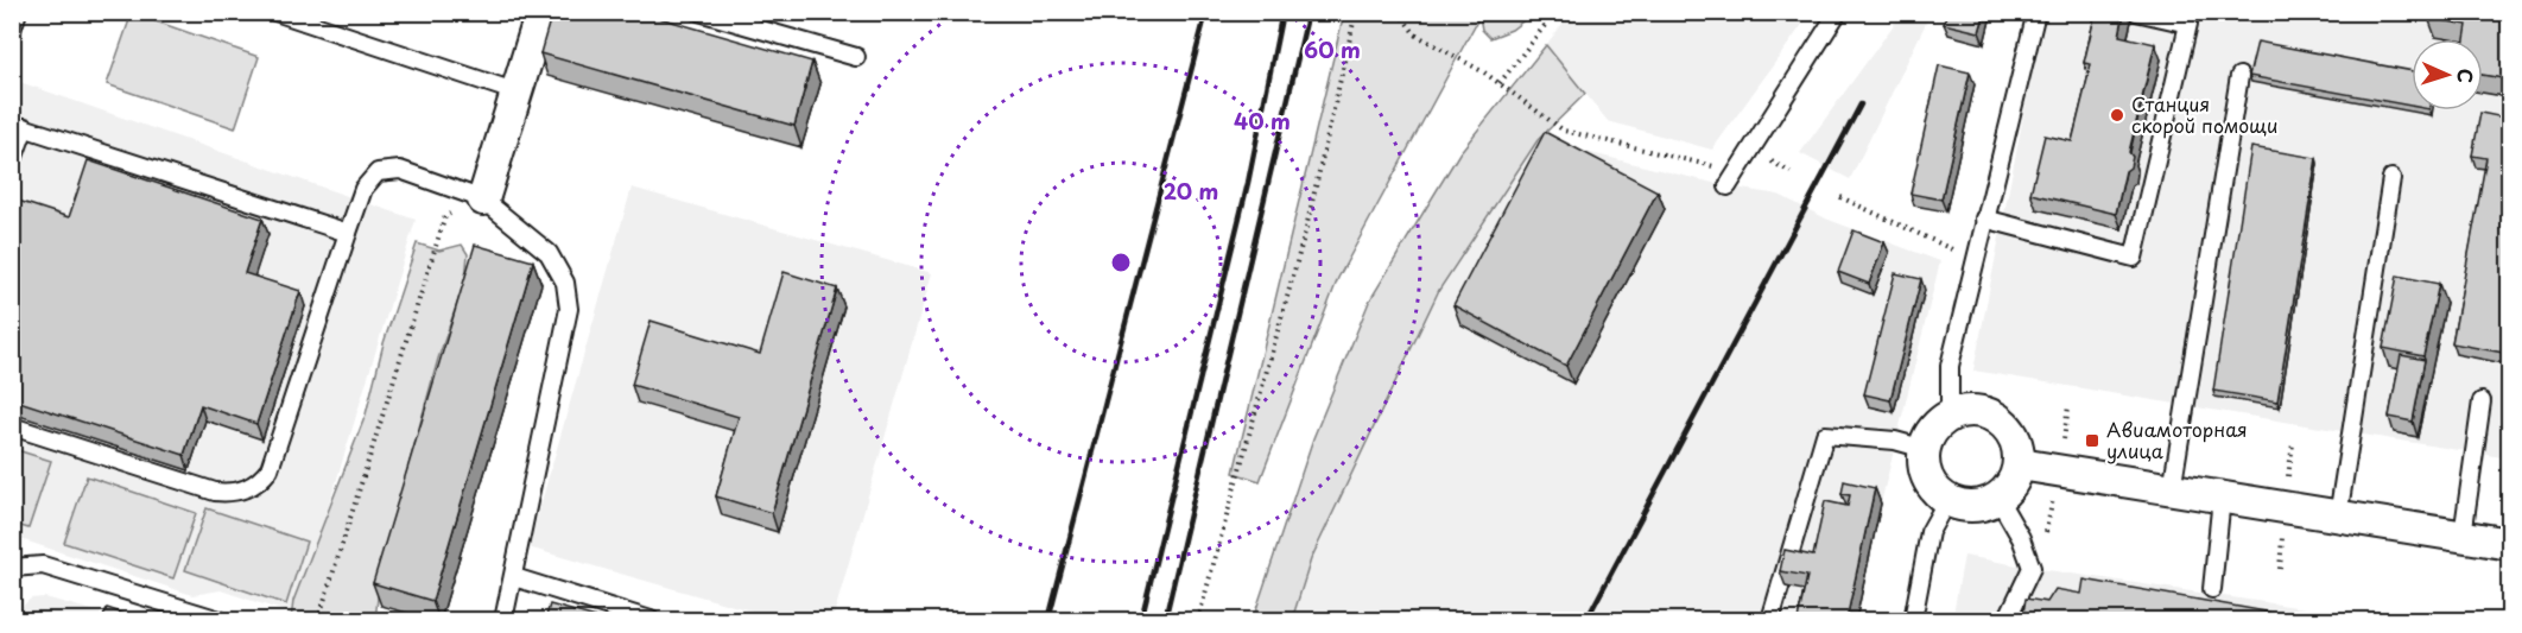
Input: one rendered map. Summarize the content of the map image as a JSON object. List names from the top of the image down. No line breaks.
{"places":{"other":["Станция скорой помощи"],"transit":["Авиамоторная улица"]},"north":"right","rings":["60 m","40 m","20 m"]}
